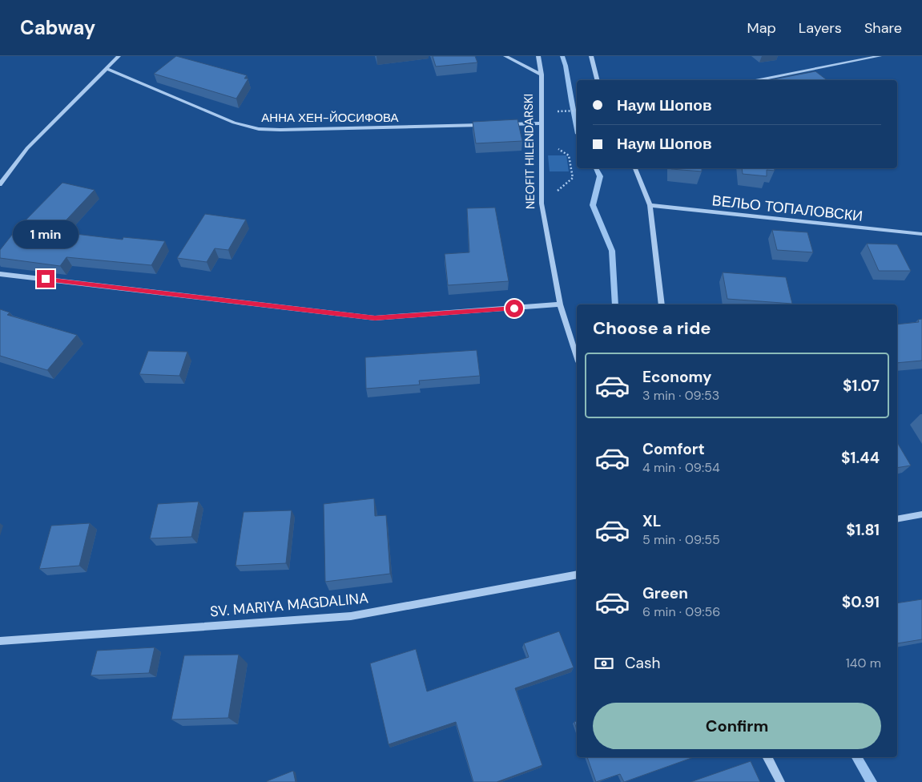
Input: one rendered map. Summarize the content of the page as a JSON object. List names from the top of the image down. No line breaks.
{"streets":{"street":["АННА ХЕН-ЙОСИФОВА","NEOFIT HILENDARSKI","ВЕЛЬО ТОПАЛОВСКИ","SV. MARIYA MAGDALINA"]},"page":{"header":"Cabway","nav":["Map","Layers","Share"],"banner":["Наум Шопов","Наум Шопов"],"bubble":"1 min","heading":"Choose a ride","list":[{"name":"Economy","note":"3 min · 09:53","value":"$1.07"},{"name":"Comfort","note":"4 min · 09:54","value":"$1.44"},{"name":"XL","note":"5 min · 09:55","value":"$1.81"},{"name":"Green","note":"6 min · 09:56","value":"$0.91"}],"pay":["Cash","140 m"],"buttons":"Confirm"}}
